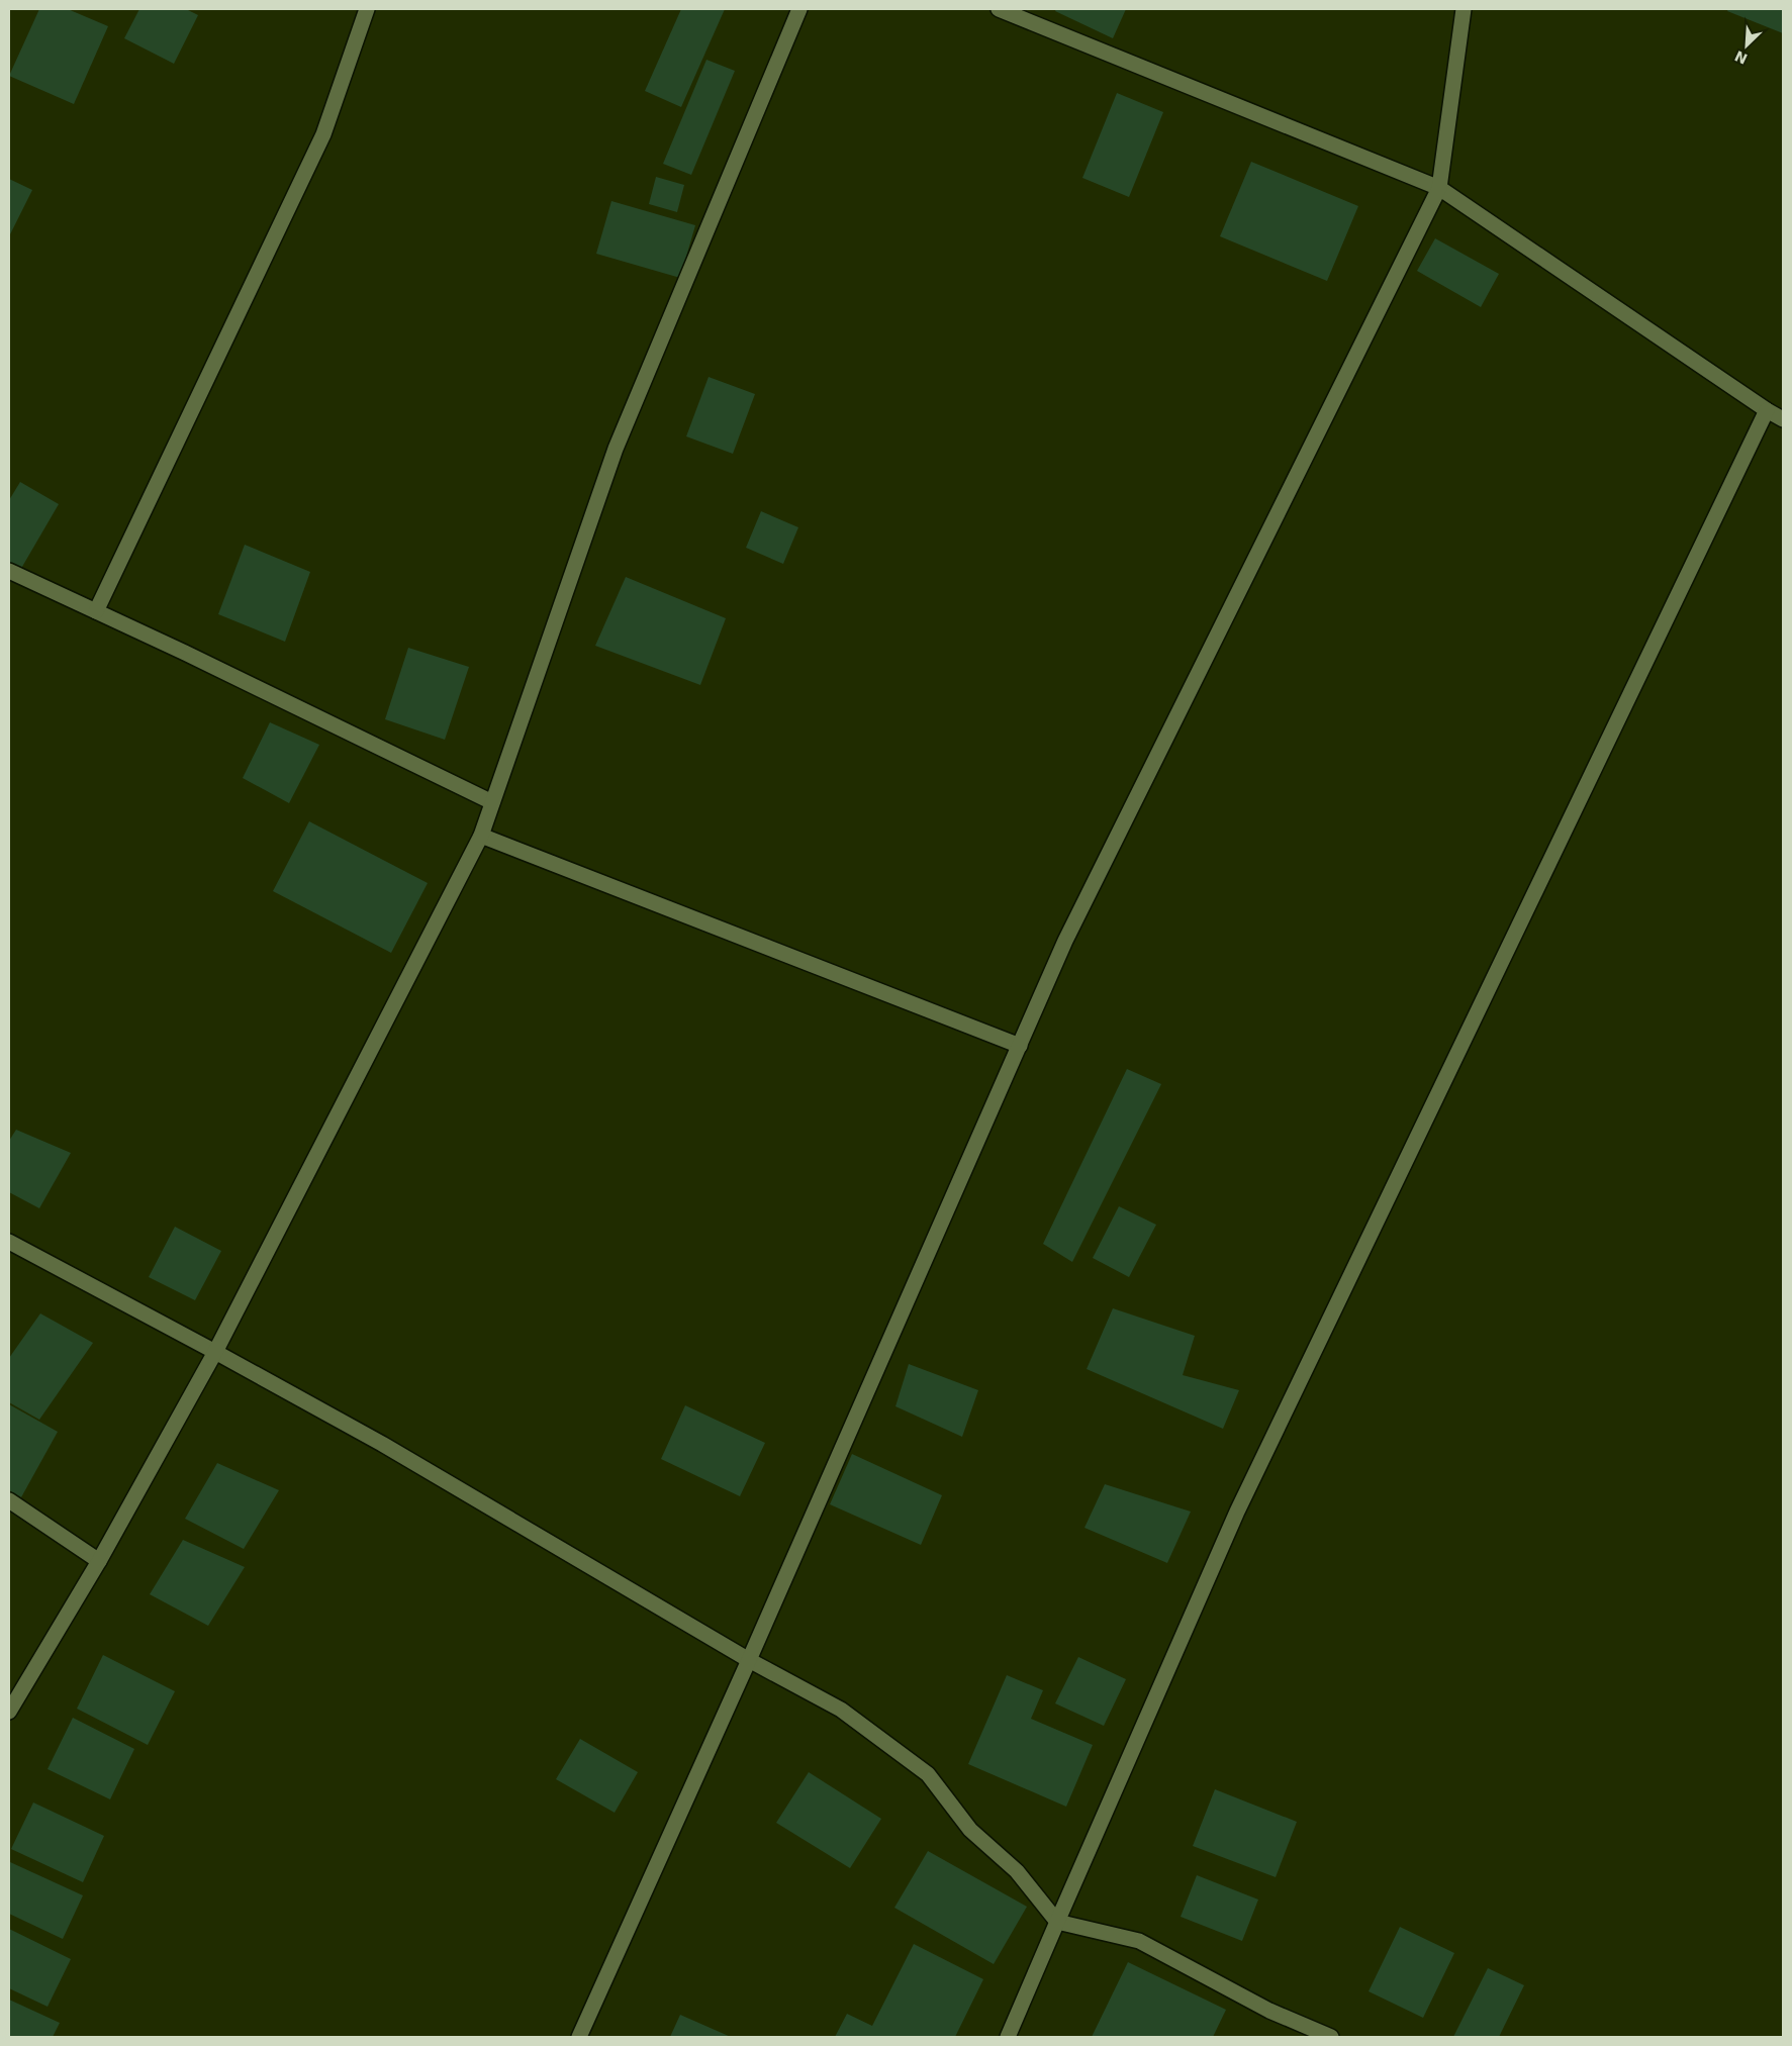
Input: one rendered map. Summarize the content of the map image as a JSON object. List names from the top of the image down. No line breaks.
{"north":"bottom left"}
